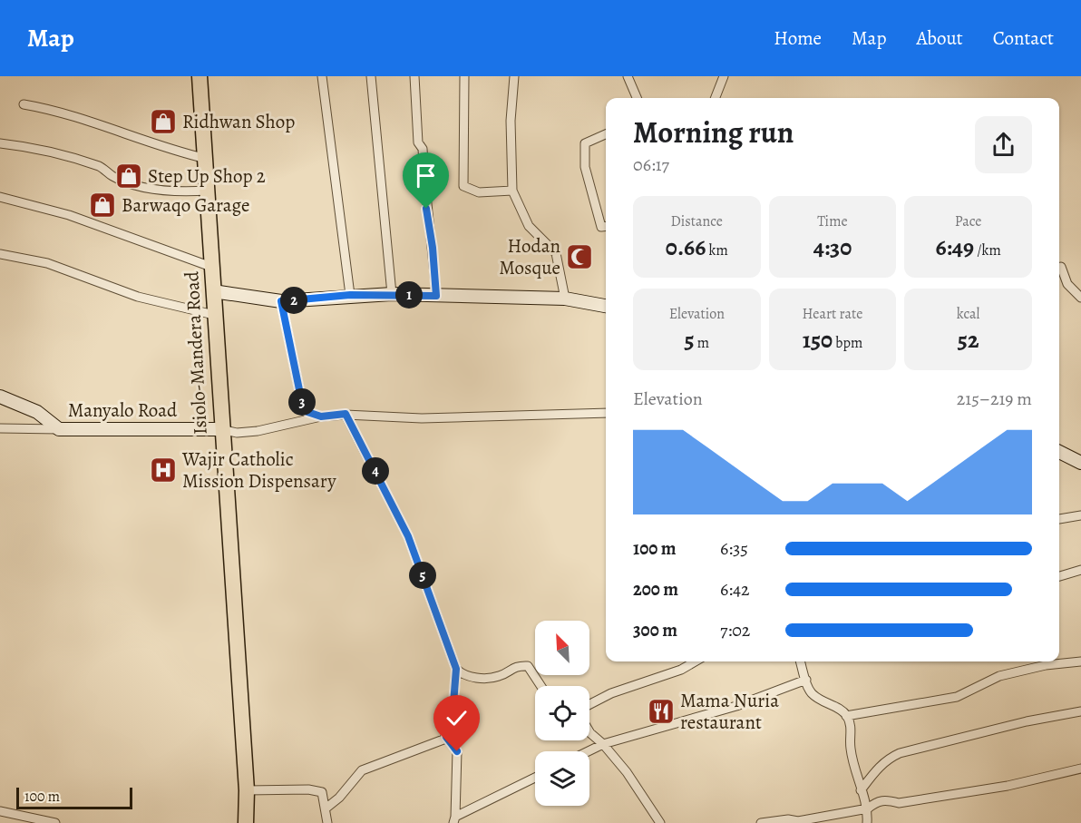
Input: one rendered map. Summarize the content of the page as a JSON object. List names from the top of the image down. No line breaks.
{"streets":{"highway":["Isiolo-Mandera Road"],"main road":["Manyalo Road"]},"crossings":[["Isiolo-Mandera Road","Manyalo Road"]],"places":{"shop":["Ridhwan Shop","Step Up Shop 2","Barwaqo Garage"],"mosque":["Hodan Mosque"],"hospital":["Wajir Catholic Mission Dispensary"],"restaurant":["Mama Nuria restaurant"]},"scale_bar":"100 m","north":"top left","page":{"header":"Map","nav":["Home","Map","About","Contact"],"heading":["Morning run","06:17"],"stats":[["Distance","0.66 km"],["Time","4:30"],["Pace","6:49 /km"],["Elevation","5 m"],["Heart rate","150 bpm"],["kcal","52"]],"pins":["1","2","3","4","5"],"chart":["Elevation","215–219 m"],"list":[{"name":"100 m","note":"6:35"},{"name":"200 m","note":"6:42"},{"name":"300 m","note":"7:02"}],"scale":"100 m"}}
